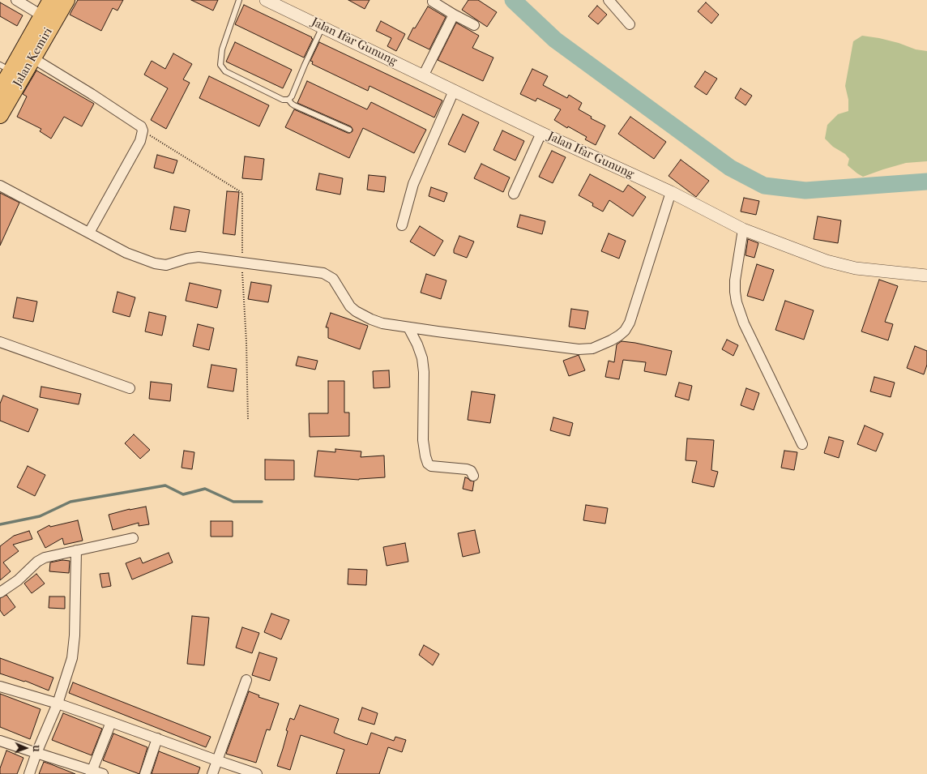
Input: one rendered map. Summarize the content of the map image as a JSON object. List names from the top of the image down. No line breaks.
{"streets":{"highway":["Jalan Kemiri"],"street":["Jalan Ifar Gunung"]},"north":"right"}
